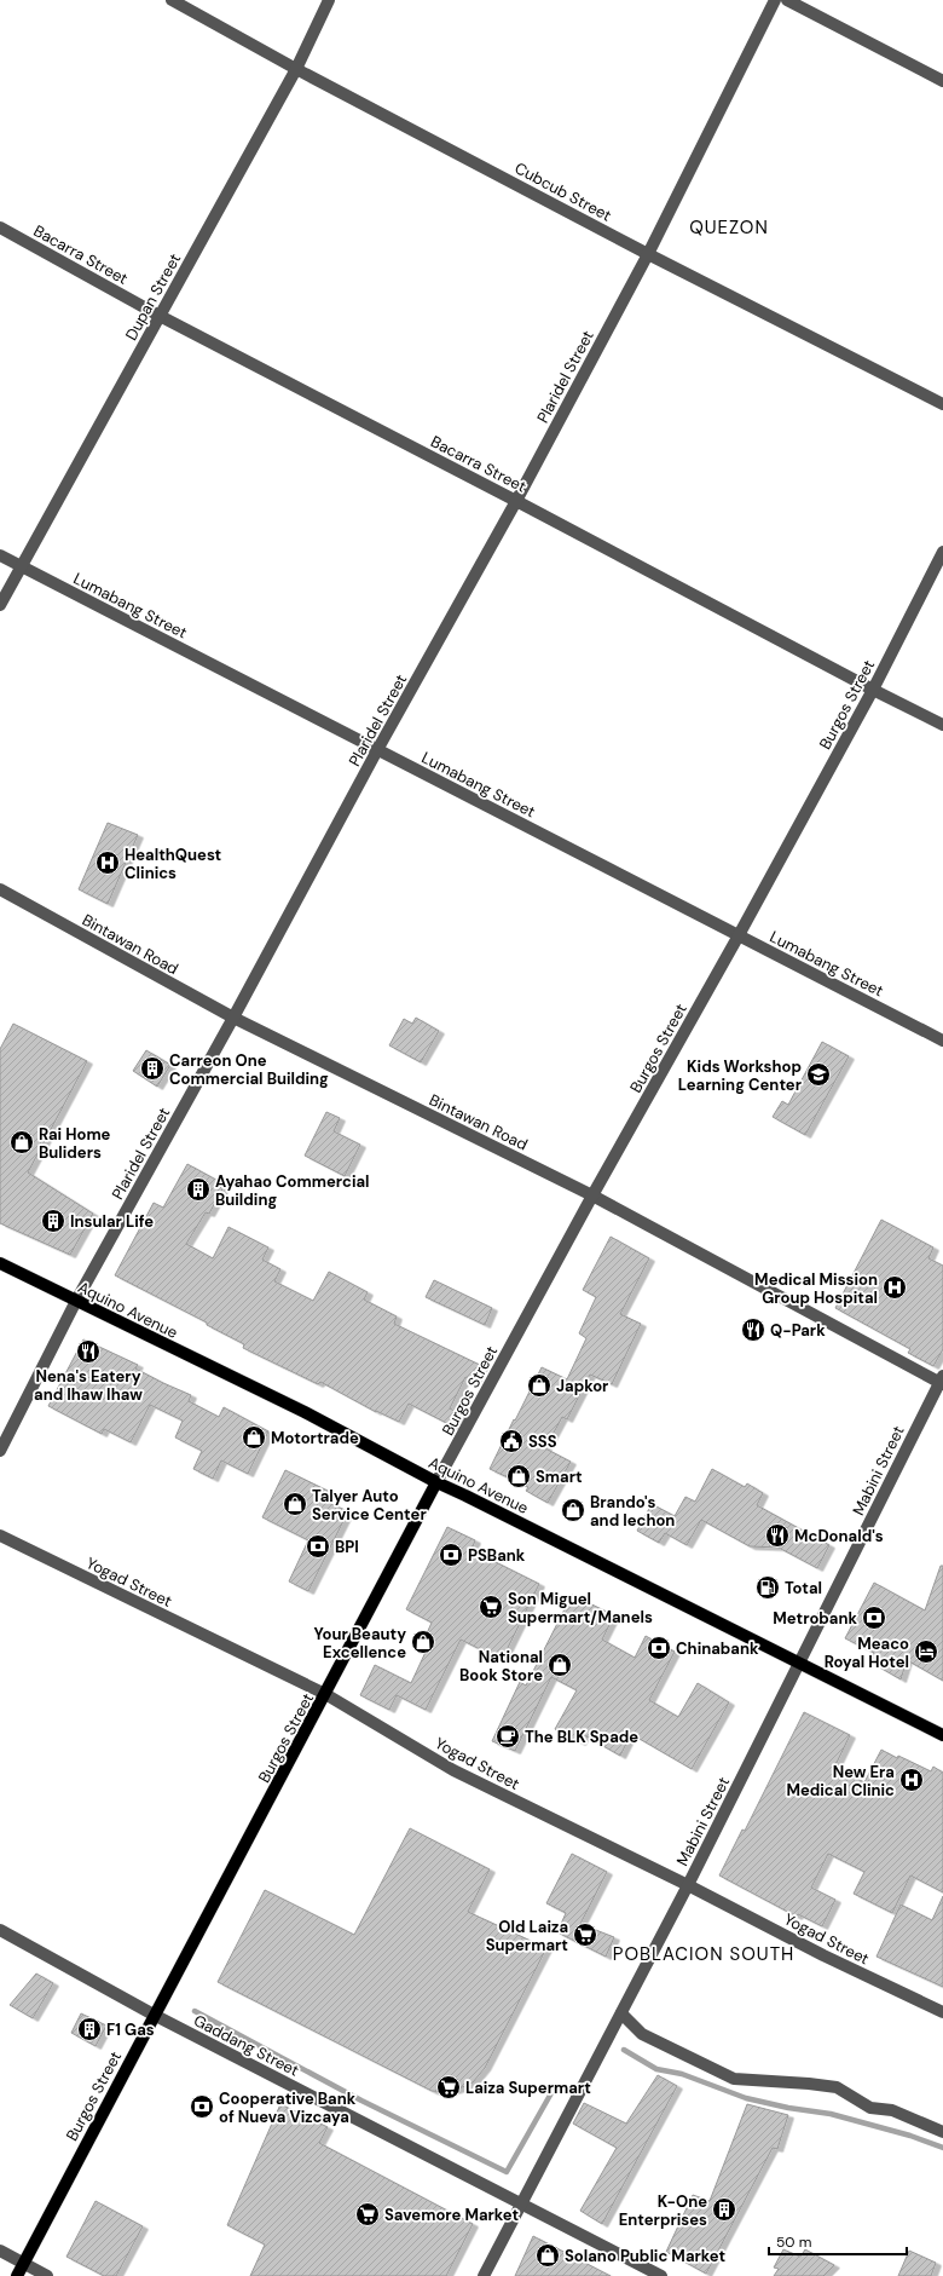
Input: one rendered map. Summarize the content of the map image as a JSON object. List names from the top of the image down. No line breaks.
{"streets":{"main road":["Burgos Street","Aquino Avenue"],"street":["Cubcub Street","Bacarra Street","Dupan Street","Plaridel Street","Lumabang Street","Bintawan Road","Mabini Street","Yogad Street","Gaddang Street"]},"crossings":[["Cubcub Street","Dupan Street"],["Cubcub Street","Plaridel Street"],["Bacarra Street","Dupan Street"],["Bacarra Street","Plaridel Street"],["Bacarra Street","Burgos Street"],["Dupan Street","Lumabang Street"],["Plaridel Street","Lumabang Street"],["Plaridel Street","Bintawan Road"],["Plaridel Street","Aquino Avenue"],["Lumabang Street","Burgos Street"],["Burgos Street","Bintawan Road"],["Burgos Street","Aquino Avenue"],["Burgos Street","Yogad Street"],["Burgos Street","Gaddang Street"],["Bintawan Road","Mabini Street"],["Aquino Avenue","Mabini Street"],["Mabini Street","Yogad Street"],["Mabini Street","Gaddang Street"]],"districts":["QUEZON","POBLACION SOUTH"],"places":{"hospital":["HealthQuest Clinics","Medical Mission Group Hospital","New Era Medical Clinic"],"building":["Carreon One Commercial Building","Ayahao Commercial Building","Insular Life","F1 Gas","K-One Enterprises"],"school or university":["Kids Workshop Learning Center"],"shop":["Rai Home Buliders","Japkor","Motortrade","Smart","Talyer Auto Service Center","Brando's and lechon","Your Beauty Excellence","National Book Store","Solano Public Market"],"restaurant":["Q-Park","Nena's Eatery and Ihaw Ihaw","McDonald's"],"public building":["SSS"],"bank":["BPI","PSBank","Metrobank","Chinabank","Cooperative Bank of Nueva Vizcaya"],"fuel station":["Total"],"supermarket":["Son Miguel Supermart/Manels","Old Laiza Supermart","Laiza Supermart","Savemore Market"],"hotel":["Meaco Royal Hotel"],"cafe":["The BLK Spade"]},"scale_bar":"50 m"}
